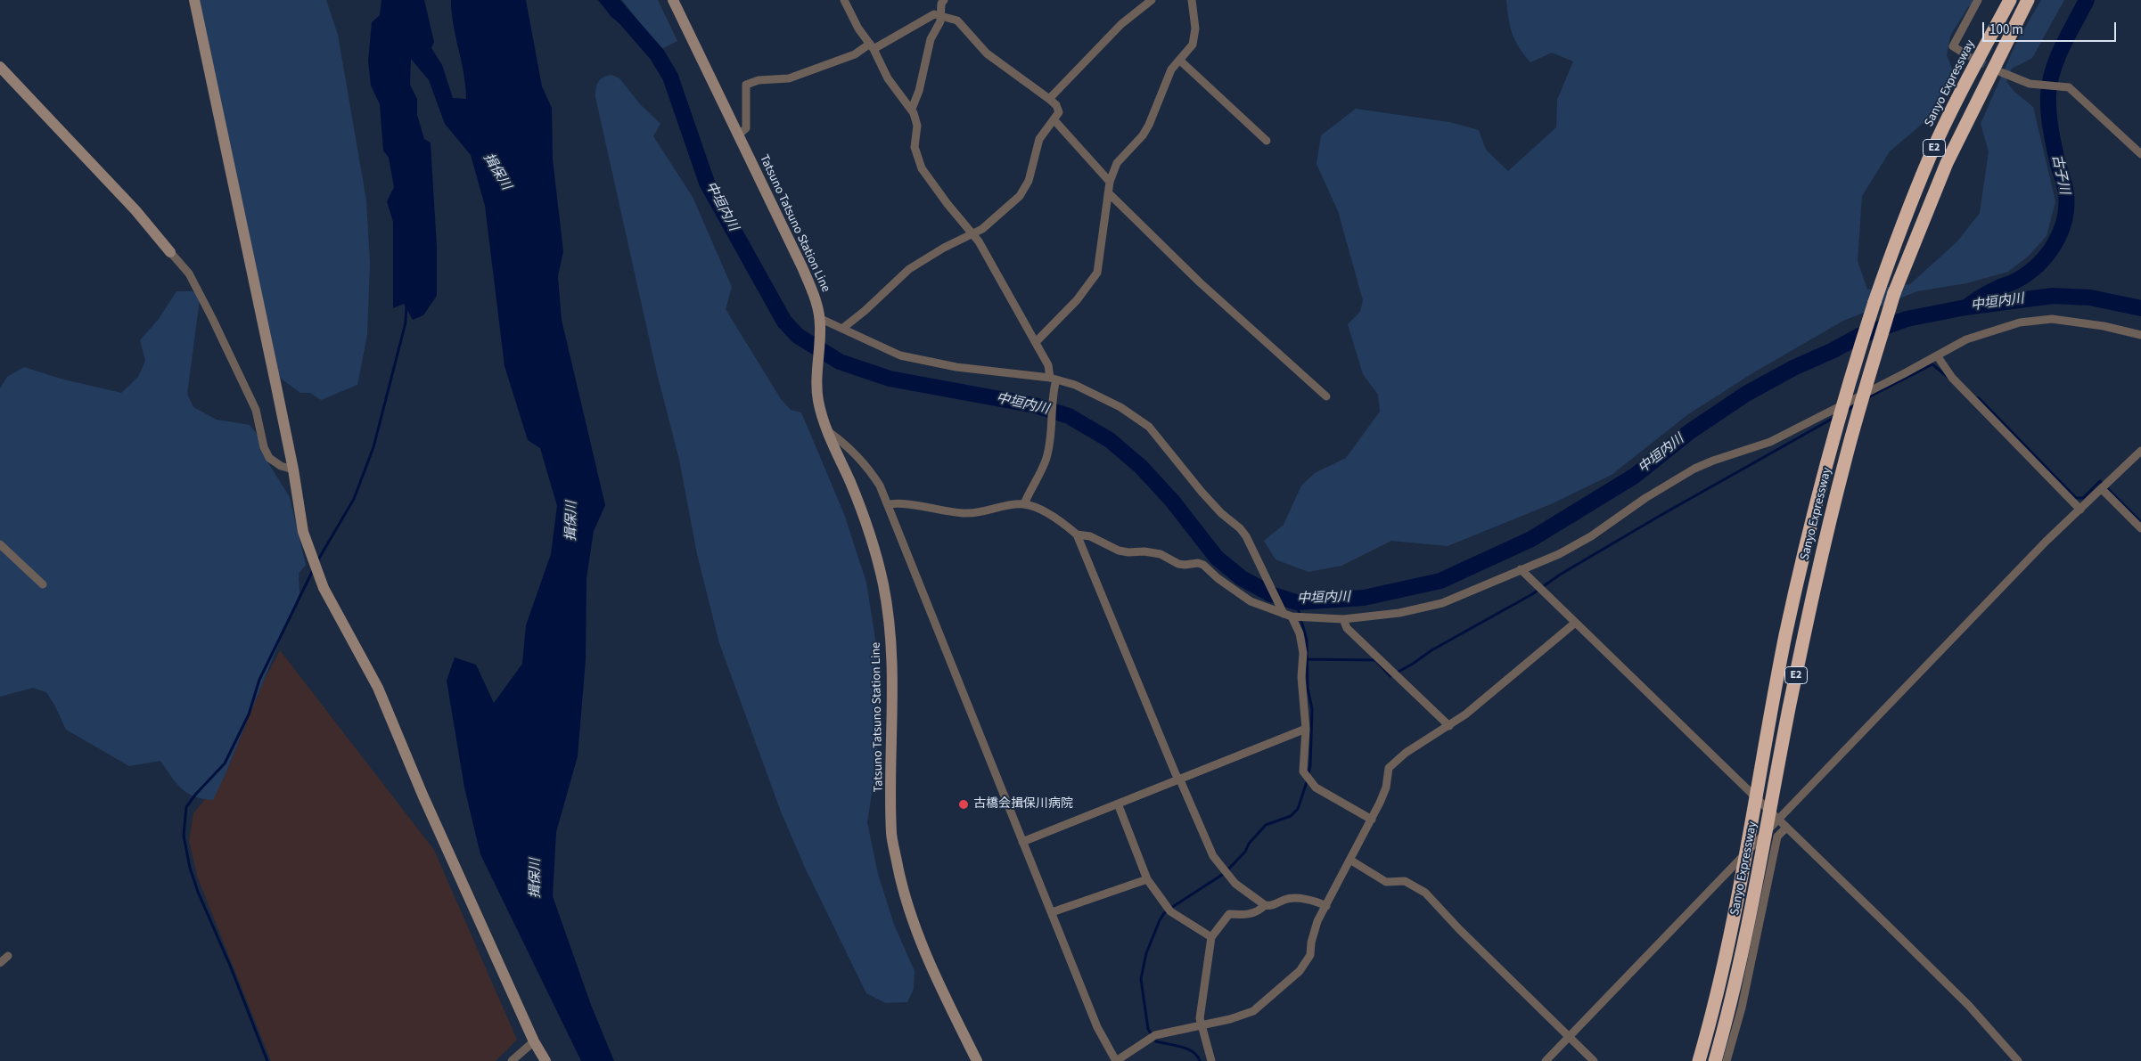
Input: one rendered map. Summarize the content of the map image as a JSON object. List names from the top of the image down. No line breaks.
{"streets":{"highway":["Sanyo Expressway","E2"],"street":["Tatsuno Tatsuno Station Line"]},"water":["揖保川","古子川","中垣内川"],"places":["古橋会揖保川病院"],"scale_bar":"100 m"}
